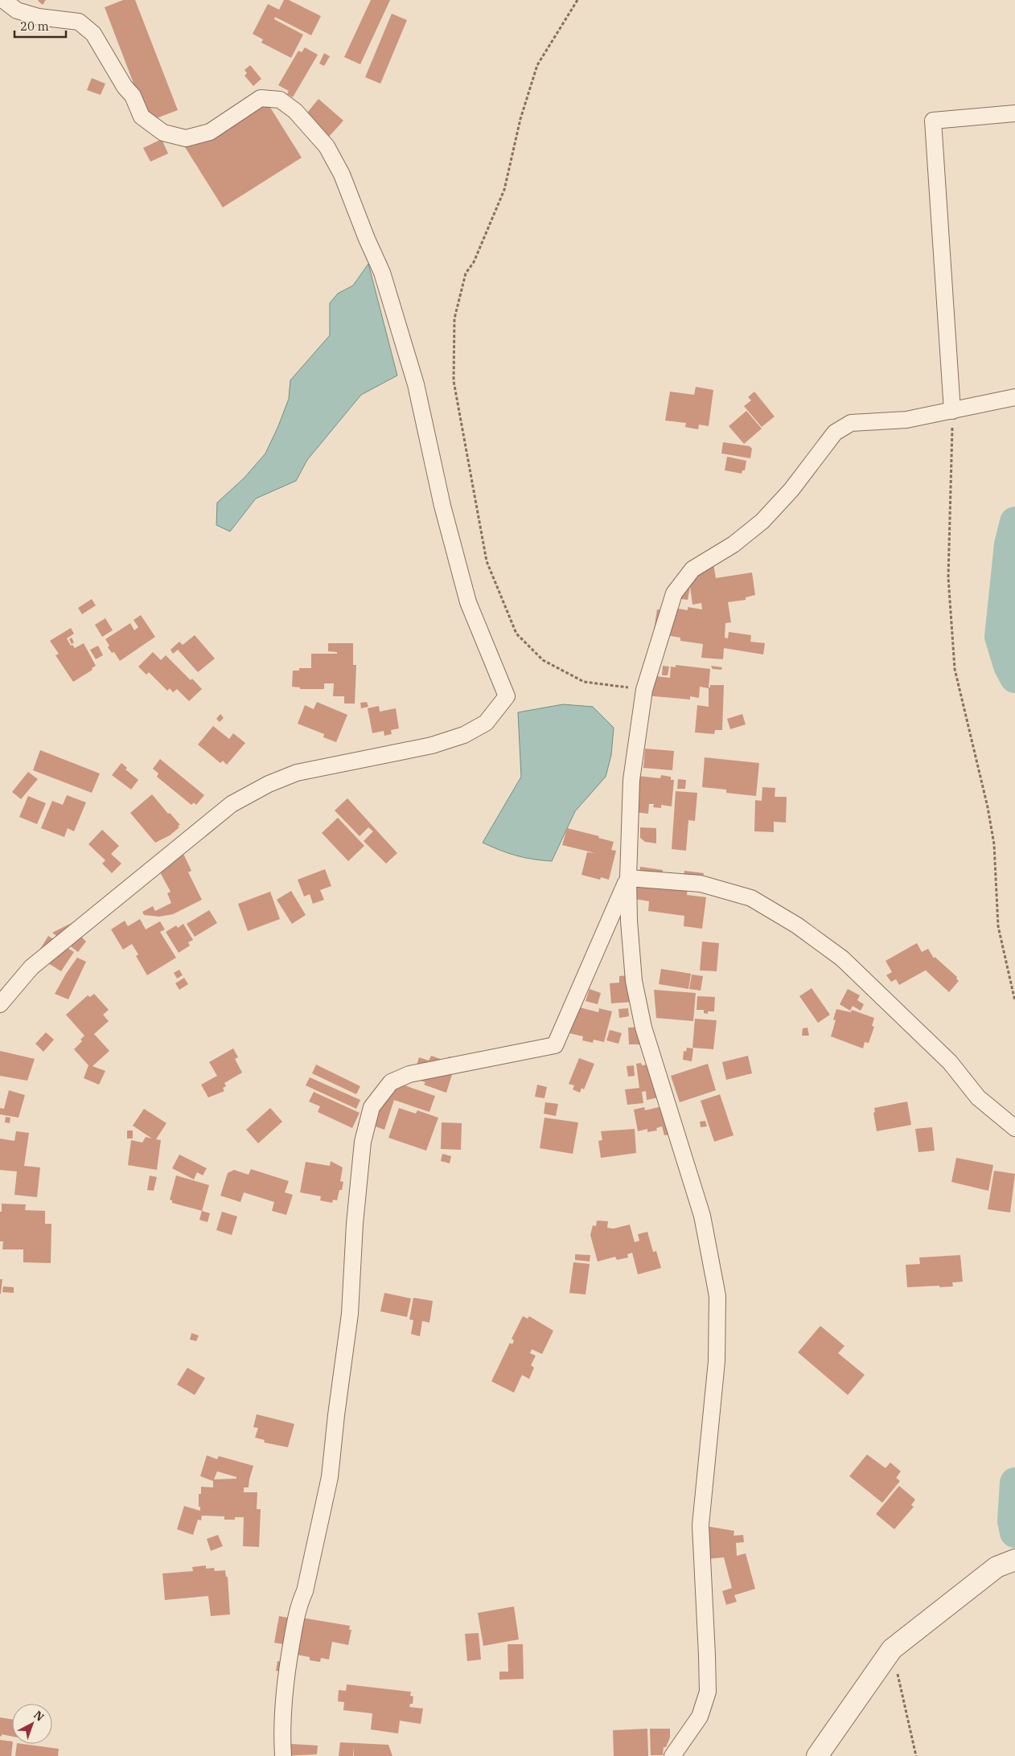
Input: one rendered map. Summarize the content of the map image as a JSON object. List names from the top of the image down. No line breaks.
{"scale_bar":"20 m","north":"top right"}
